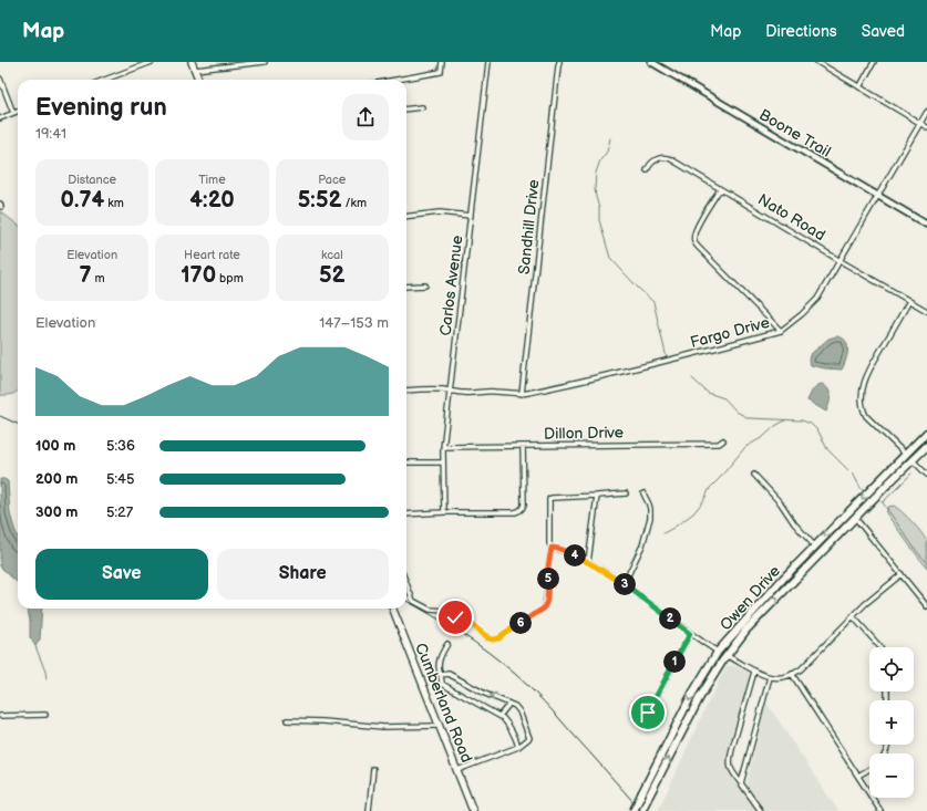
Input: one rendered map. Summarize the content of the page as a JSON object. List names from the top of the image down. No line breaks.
{"streets":{"highway":["Owen Drive"],"main road":["Cumberland Road"],"street":["Boone Trail","Nato Road","Sandhill Drive","Carlos Avenue","Fargo Drive","Dillon Drive"]},"crossings":[["Boone Trail","Fargo Drive"],["Nato Road","Fargo Drive"],["Sandhill Drive","Fargo Drive"],["Carlos Avenue","Fargo Drive"],["Carlos Avenue","Dillon Drive"]],"page":{"header":"Map","nav":["Map","Directions","Saved"],"heading":["Evening run","19:41"],"stats":[["Distance","0.74 km"],["Time","4:20"],["Pace","5:52 /km"],["Elevation","7 m"],["Heart rate","170 bpm"],["kcal","52"]],"chart":["Elevation","147–153 m"],"list":[{"name":"100 m","note":"5:36"},{"name":"200 m","note":"5:45"},{"name":"300 m","note":"5:27"}],"buttons":["Save","Share"],"pins":["4","5","3","2","6","1"],"map_buttons":["+","−"]}}
